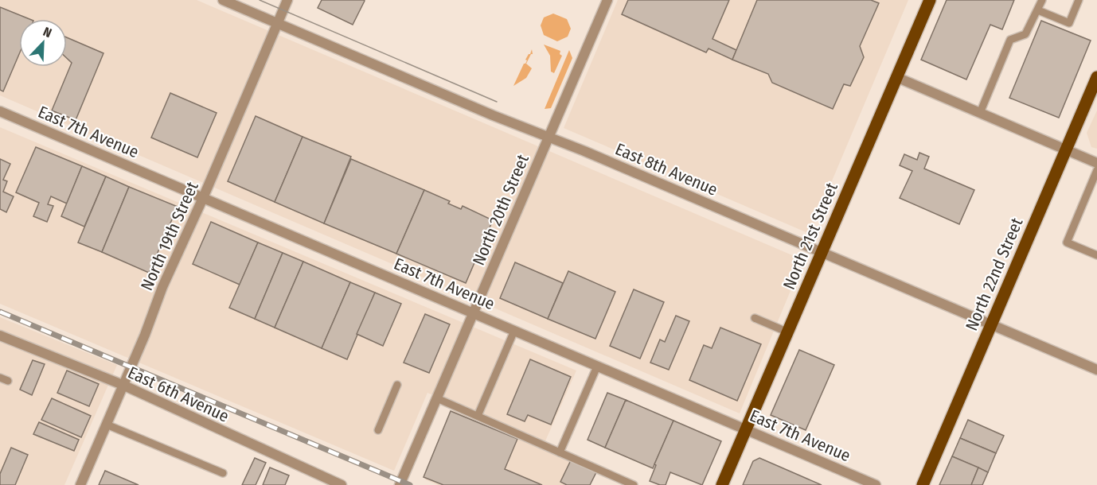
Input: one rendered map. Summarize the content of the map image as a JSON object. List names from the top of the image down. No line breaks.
{"streets":{"main road":["North 21st Street","North 22nd Street"],"street":["East 7th Avenue","East 8th Avenue","North 20th Street","North 19th Street","East 6th Avenue"]},"crossings":[["East 7th Avenue","North 20th Street"],["East 7th Avenue","North 19th Street"],["East 7th Avenue","North 21st Street"],["East 8th Avenue","North 20th Street"],["East 8th Avenue","North 19th Street"],["East 8th Avenue","North 21st Street"],["East 8th Avenue","North 22nd Street"],["North 19th Street","East 6th Avenue"]],"north":"top right"}
